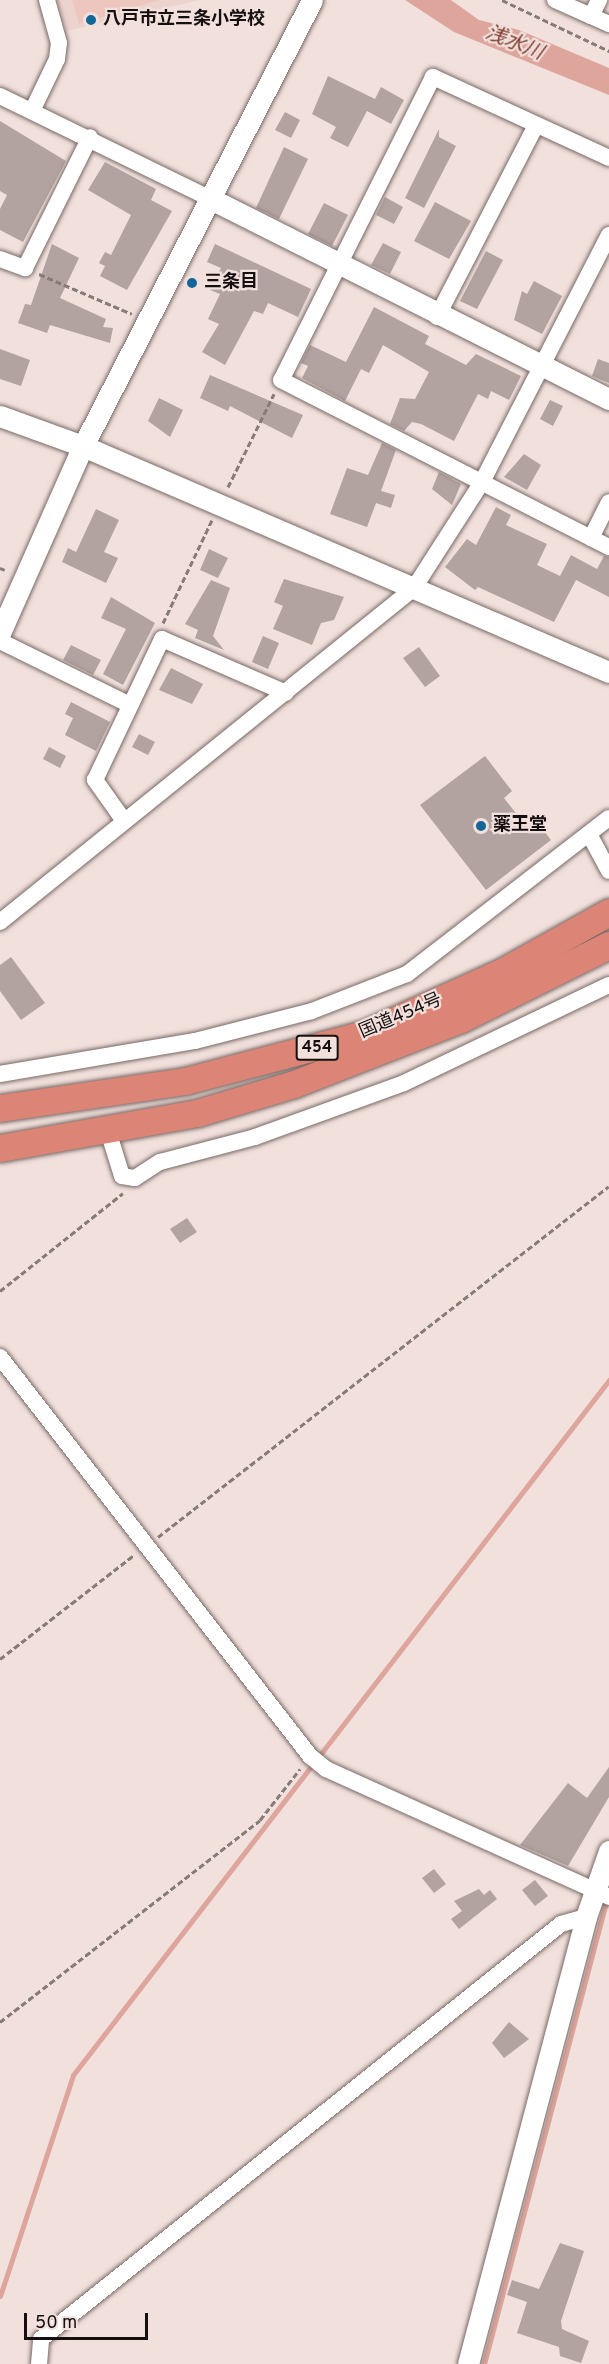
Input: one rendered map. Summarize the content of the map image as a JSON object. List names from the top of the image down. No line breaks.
{"streets":{"highway":["国道454号","454"]},"water":["浅水川"],"places":["八戸市立三条小学校","三条目","薬王堂"],"scale_bar":"50 m"}
